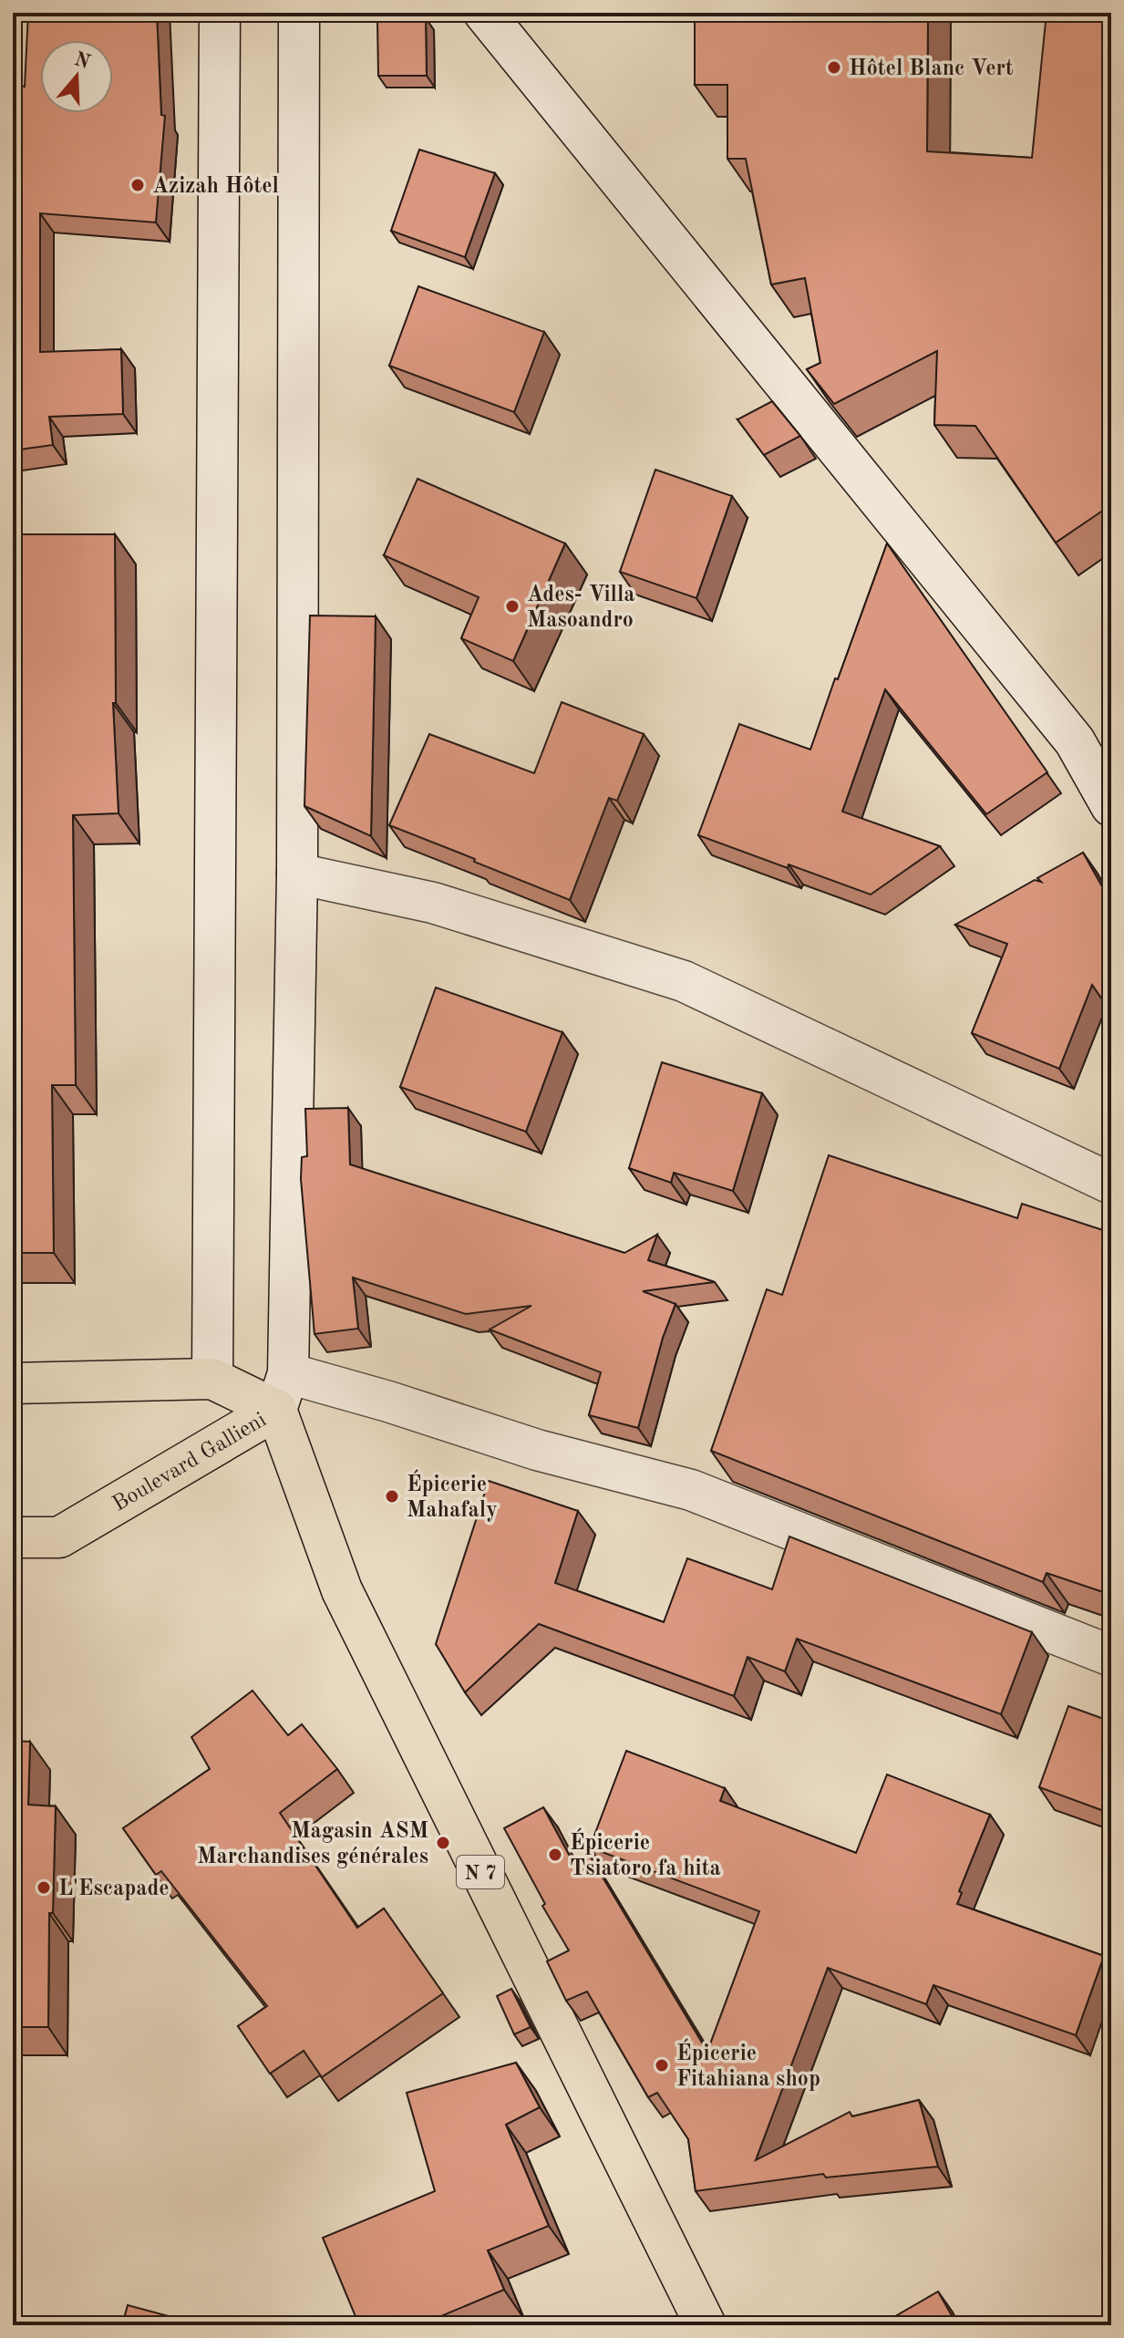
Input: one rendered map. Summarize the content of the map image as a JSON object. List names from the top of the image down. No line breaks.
{"streets":{"main road":["Boulevard Gallieni","N 7"]},"crossings":[["Boulevard Gallieni","N 7"]],"places":["Hôtel Blanc Vert","Azizah Hôtel","Ades- Villa Masoandro","Épicerie Mahafaly","Magasin ASM Marchandises générales","Épicerie Tsiatoro fa hita","L'Escapade","Épicerie Fitahiana shop"],"north":"top"}
